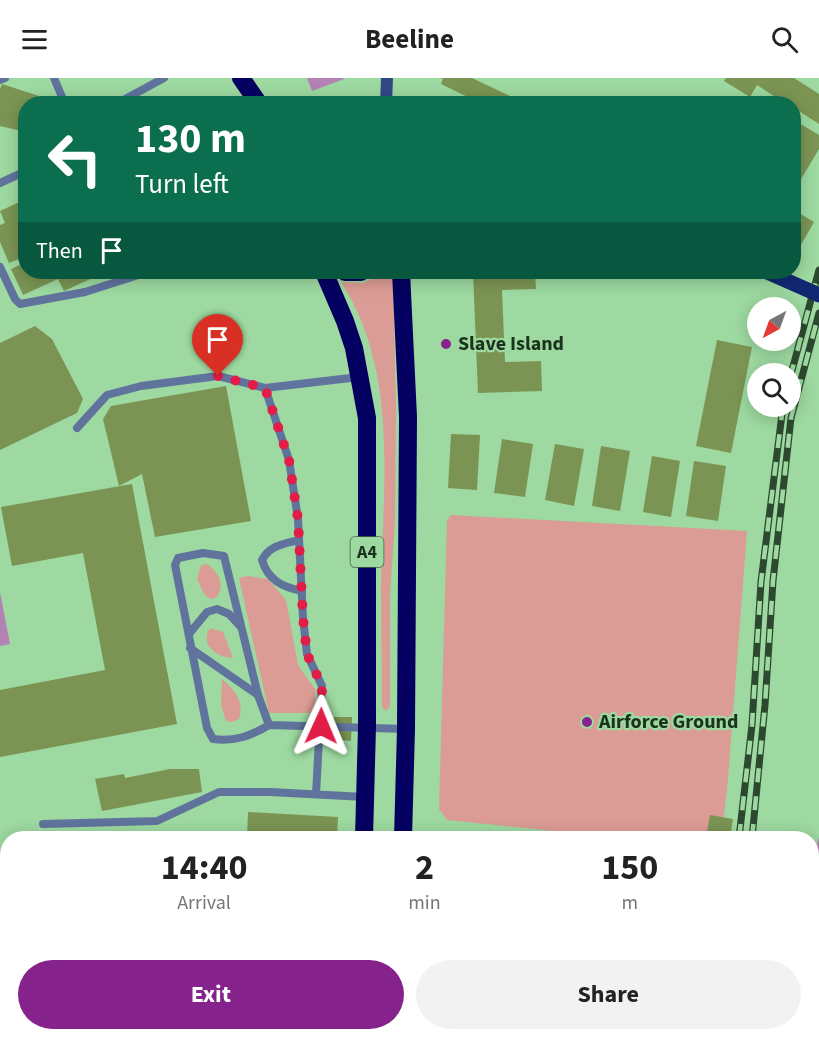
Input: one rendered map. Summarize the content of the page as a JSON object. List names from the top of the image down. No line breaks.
{"streets":{"highway":["A4"]},"places":["Slave Island","Airforce Ground"],"north":"bottom left","page":{"header":"Beeline","turn":["130 m","Turn left"],"then":"Then","eta":["14:40","Arrival","2","min","150","m"],"buttons":["Exit","Share"]}}
